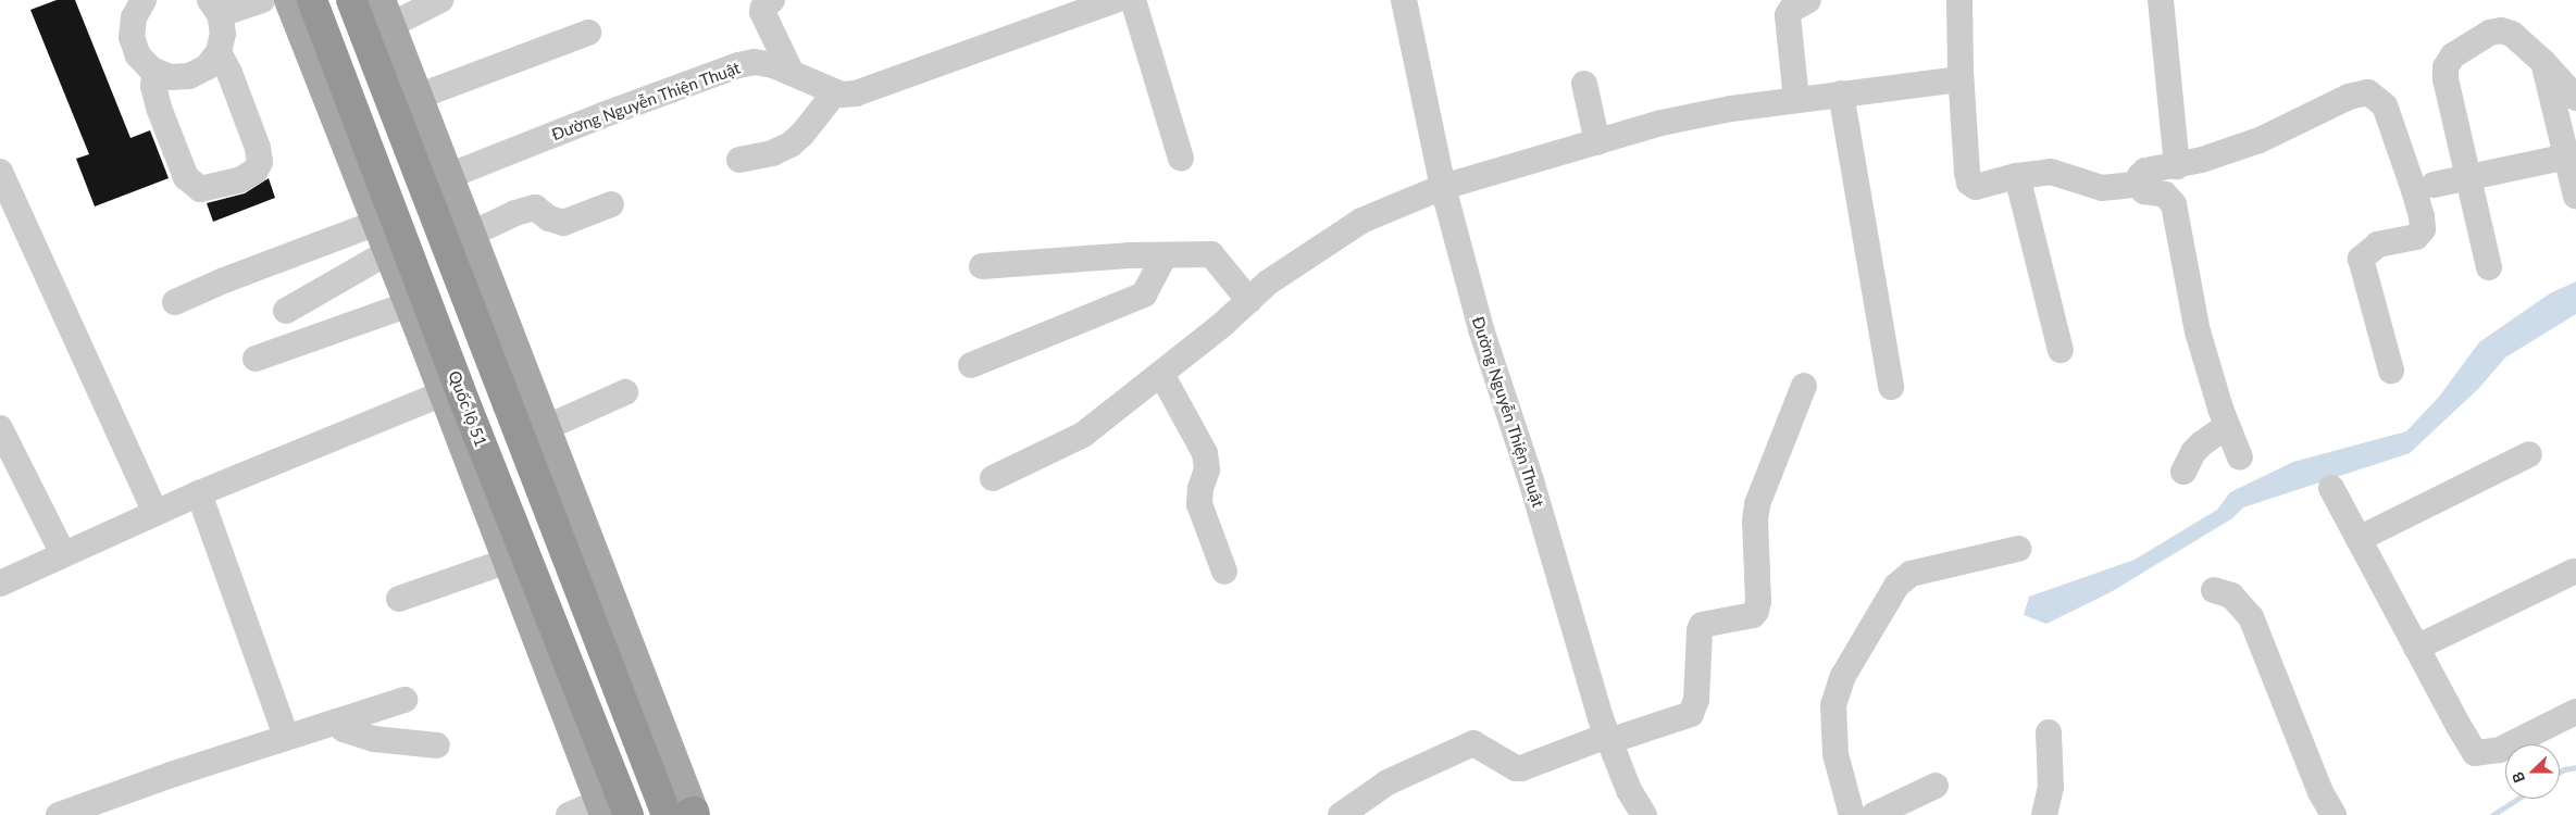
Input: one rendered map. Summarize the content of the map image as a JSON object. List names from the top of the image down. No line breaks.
{"streets":{"highway":["Quốc lộ 51"],"street":["Đường Nguyễn Thiện Thuật"]},"north":"left"}
